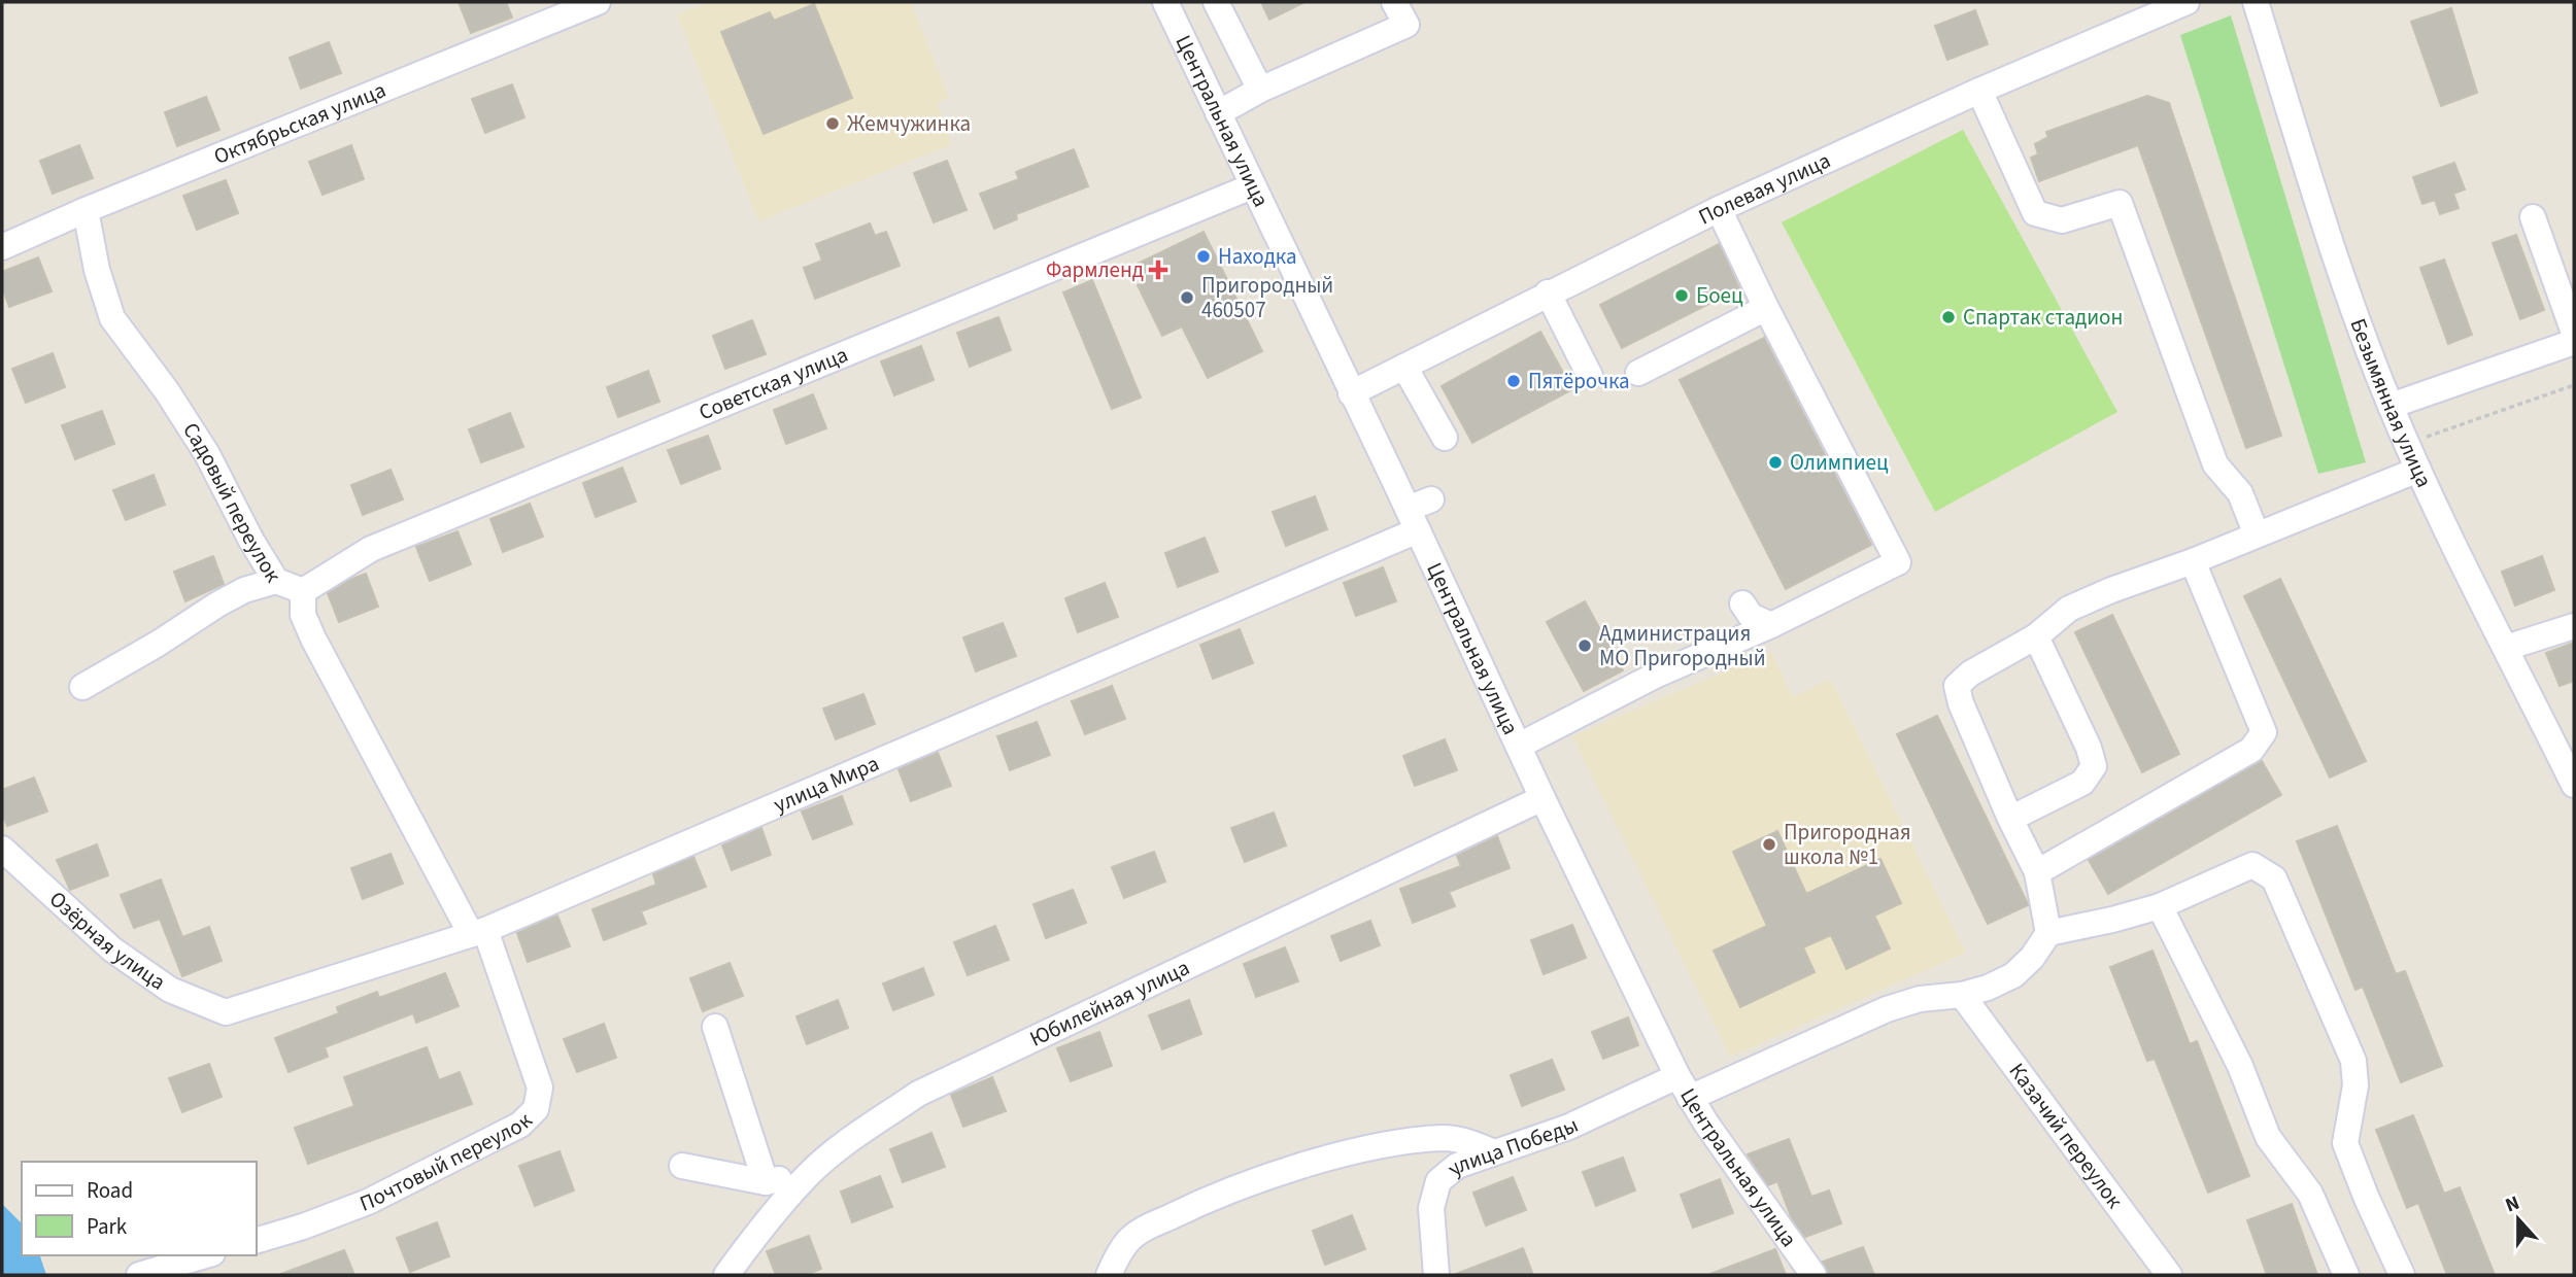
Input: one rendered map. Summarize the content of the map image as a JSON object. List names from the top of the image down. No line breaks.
{"streets":{"street":["Центральная улица","Октябрьская улица","Полевая улица","Советская улица","Безымянная улица","Садовый переулок","улица Мира","Озёрная улица","Юбилейная улица","Казачий переулок","улица Победы","Почтовый переулок"]},"crossings":[["Центральная улица","Полевая улица"],["Центральная улица","Советская улица"],["Центральная улица","улица Мира"],["Центральная улица","Юбилейная улица"],["Центральная улица","улица Победы"],["Октябрьская улица","Садовый переулок"],["Советская улица","Садовый переулок"],["Садовый переулок","улица Мира"],["Садовый переулок","Почтовый переулок"],["улица Мира","Озёрная улица"],["улица Мира","Почтовый переулок"],["Казачий переулок","улица Победы"]],"places":{"other":["Жемчужинка","Находка","Боец","Пригородный 460507","Спартак стадион","Пятёрочка","Олимпиец","Администрация МО Пригородный","Пригородная школа №1"],"health":["Фармленд"]},"legend":["Road","Park"],"north":"top"}
